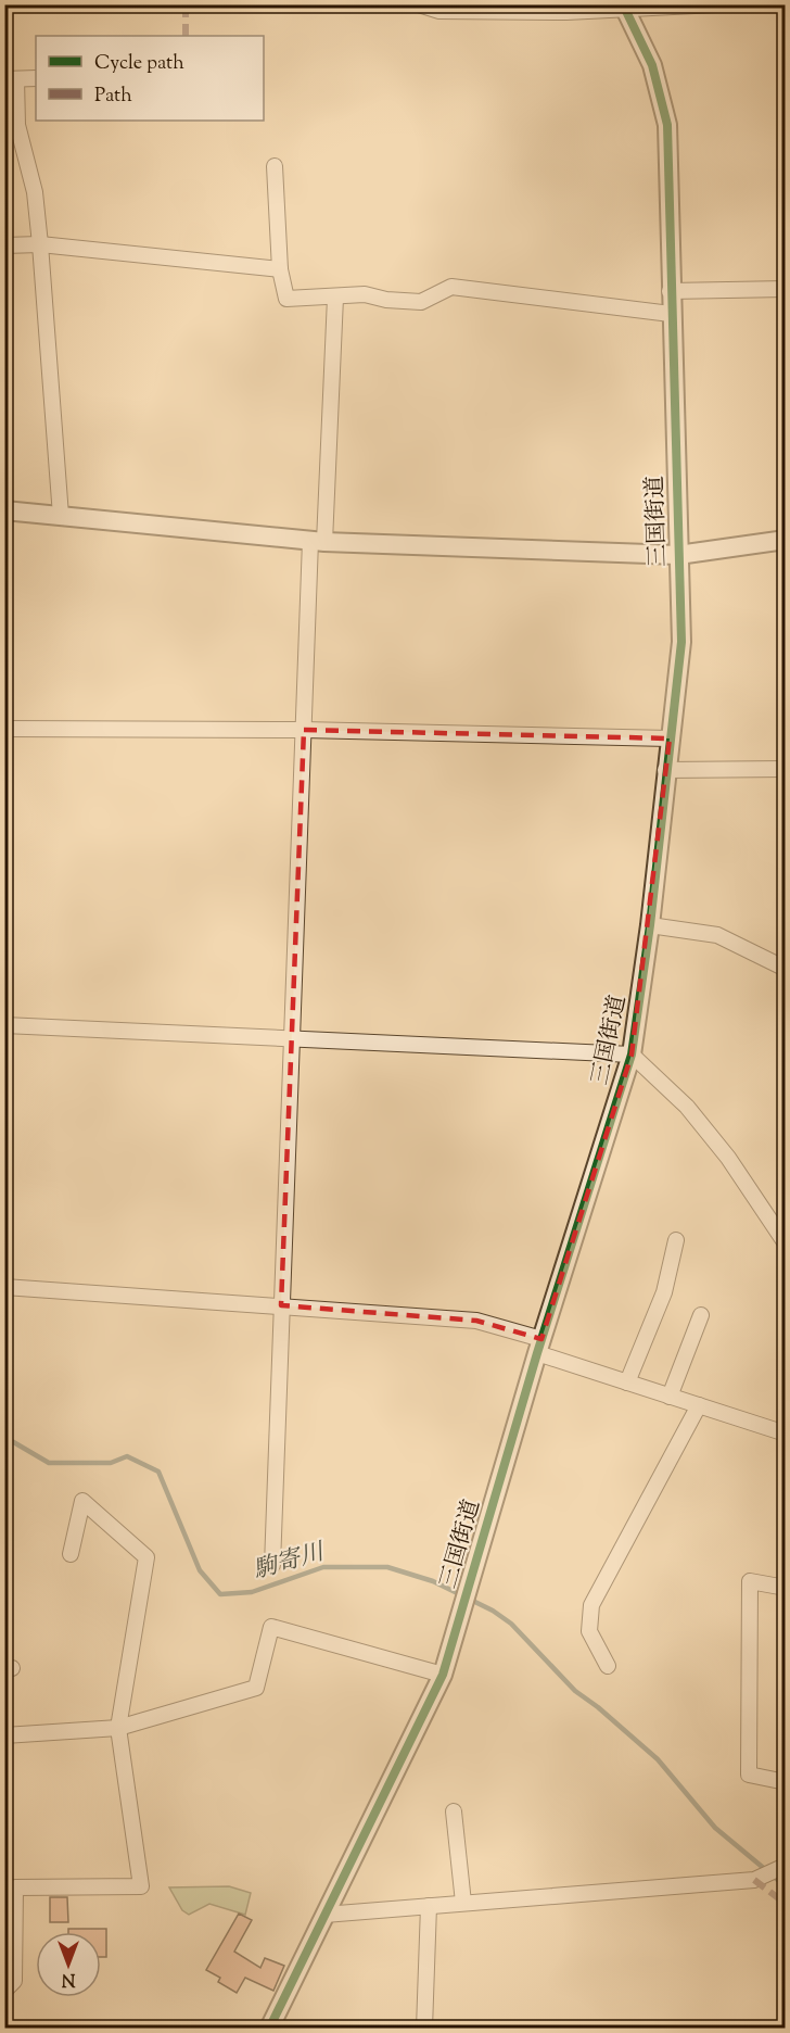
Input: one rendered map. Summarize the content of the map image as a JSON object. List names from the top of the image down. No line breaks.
{"streets":{"street":["三国街道"]},"water":["駒寄川"],"legend":["Cycle path","Path"],"north":"bottom"}
